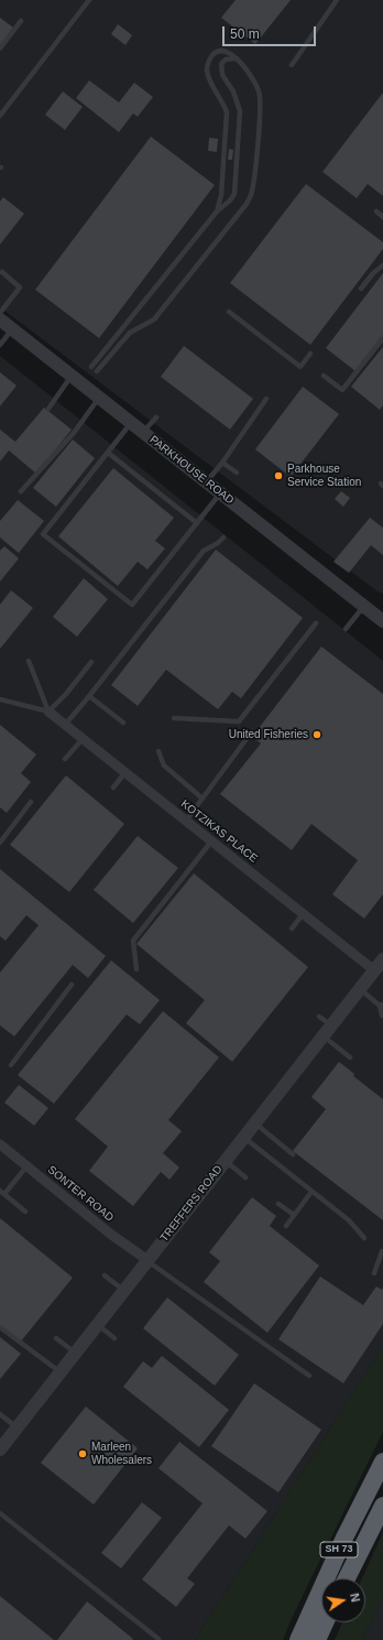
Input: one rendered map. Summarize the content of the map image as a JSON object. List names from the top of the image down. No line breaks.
{"streets":{"highway":["SH 73"],"street":["PARKHOUSE ROAD","KOTZIKAS PLACE","SONTER ROAD","TREFFERS ROAD"]},"crossings":[["KOTZIKAS PLACE","TREFFERS ROAD"],["SONTER ROAD","TREFFERS ROAD"]],"places":["Parkhouse Service Station","United Fisheries","Marleen Wholesalers"],"scale_bar":"50 m","north":"right"}
